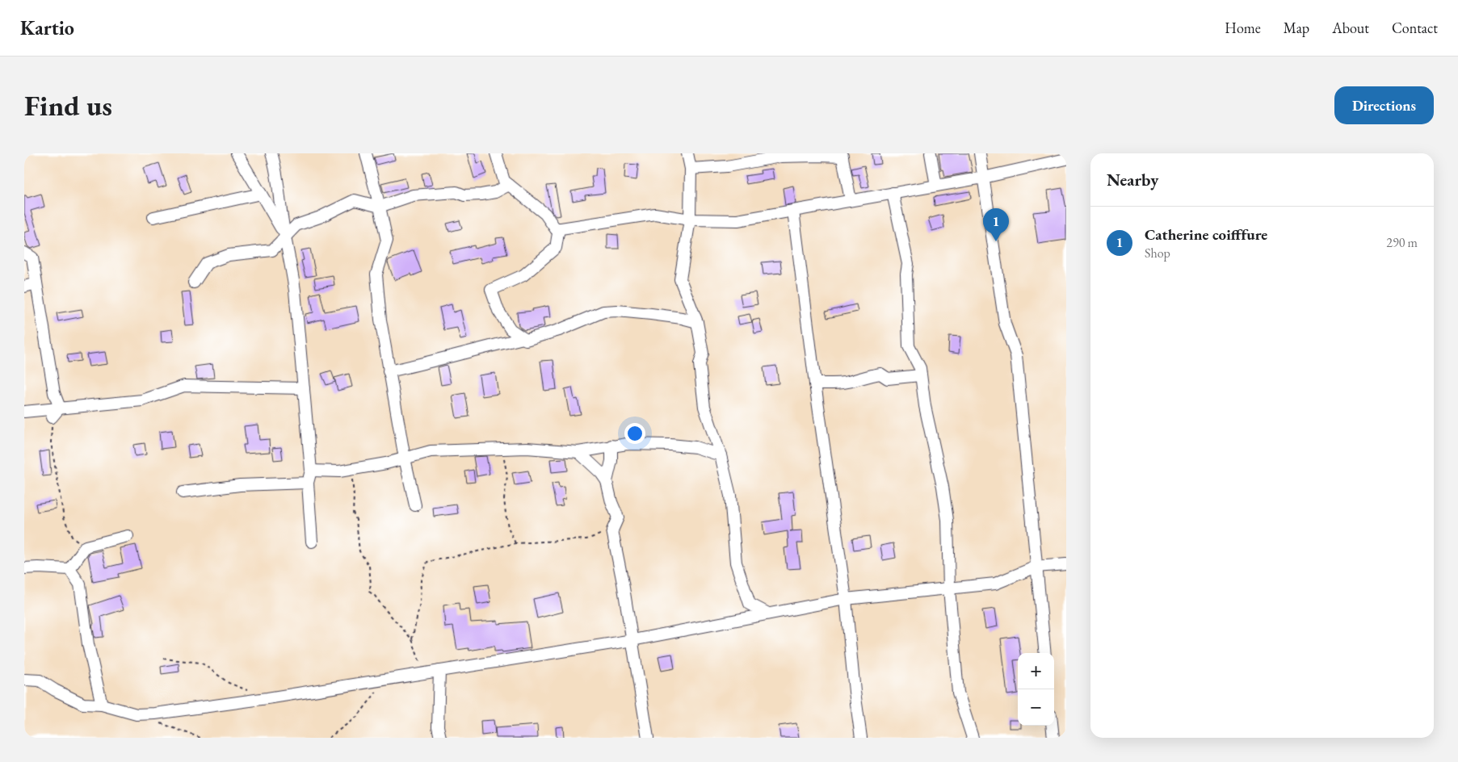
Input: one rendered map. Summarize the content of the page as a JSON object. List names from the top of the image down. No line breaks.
{"page":{"header":"Kartio","nav":["Home","Map","About","Contact"],"buttons":"Directions","title":"Find us","heading":"Nearby","list":[{"mark":"1","name":"Catherine coifffure","note":"Shop","value":"290 m"}],"pins":"1","map_buttons":["+","−"]}}
